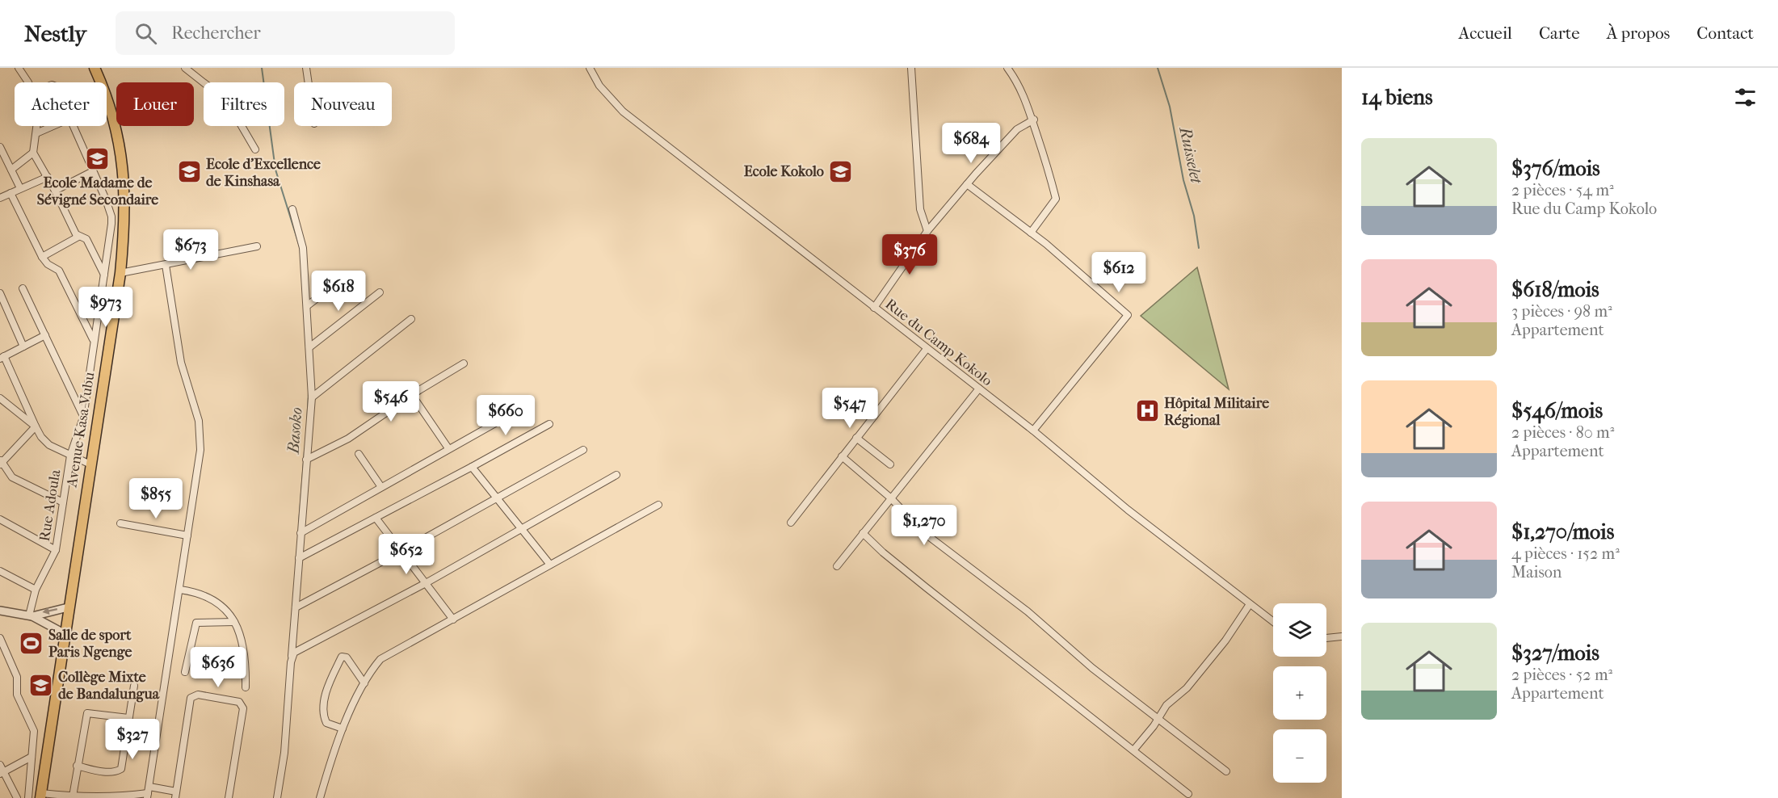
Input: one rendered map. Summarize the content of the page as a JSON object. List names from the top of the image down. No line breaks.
{"streets":{"main road":["Avenue Kasa-Vubu"],"street":["Rue du Camp Kokolo","Rue Adoula"]},"water":["Ruisselet","Basoko"],"places":{"school or university":["Ecole Madame de Sévigné Secondaire","Ecole Kokolo","Ecole d'Excellence de Kinshasa","Collège Mixte de Bandalungua"],"hospital":["Hôpital Militaire Régional"],"sports":["Salle de sport Paris Ngenge"]},"page":{"header":"Nestly","search":"Rechercher","nav":["Accueil","Carte","À propos","Contact"],"heading":"14 biens","chip":["Acheter","Louer","Filtres","Nouveau"],"price":["$684","$673","$376","$612","$618","$973","$546","$547","$660","$855","$1,270","$652","$636","$327"],"list":[{"name":"$376/mois","note":"2 pièces · 54 m² · Rue du Camp Kokolo"},{"name":"$618/mois","note":"3 pièces · 98 m² · Appartement"},{"name":"$546/mois","note":"2 pièces · 80 m² · Appartement"},{"name":"$1,270/mois","note":"4 pièces · 152 m² · Maison"},{"name":"$327/mois","note":"2 pièces · 52 m² · Appartement"}],"map_buttons":["+","−"]}}
